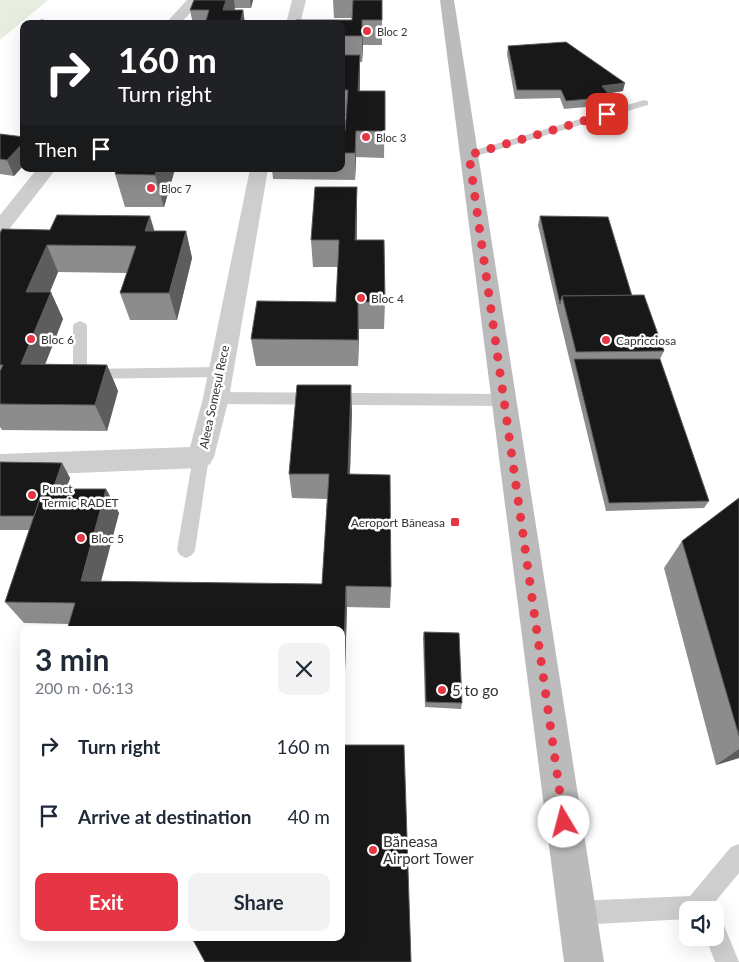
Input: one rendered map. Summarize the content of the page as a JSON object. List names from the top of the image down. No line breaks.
{"streets":{"street":["Aleea Someșul Rece"]},"places":{"other":["Bloc 2","Bloc 3","Bloc 7","Bloc 4","Bloc 6","Capricciosa","Punct Termic RADET","Bloc 5","5 to go","Băneasa Airport Tower"],"transit":["Aeroport Băneasa"]},"page":{"turn":["160 m","Turn right"],"then":"Then","heading":["3 min","200 m · 06:13"],"list":[{"name":"Turn right","value":"160 m"},{"name":"Arrive at destination","value":"40 m"}],"buttons":["Exit","Share"]}}
